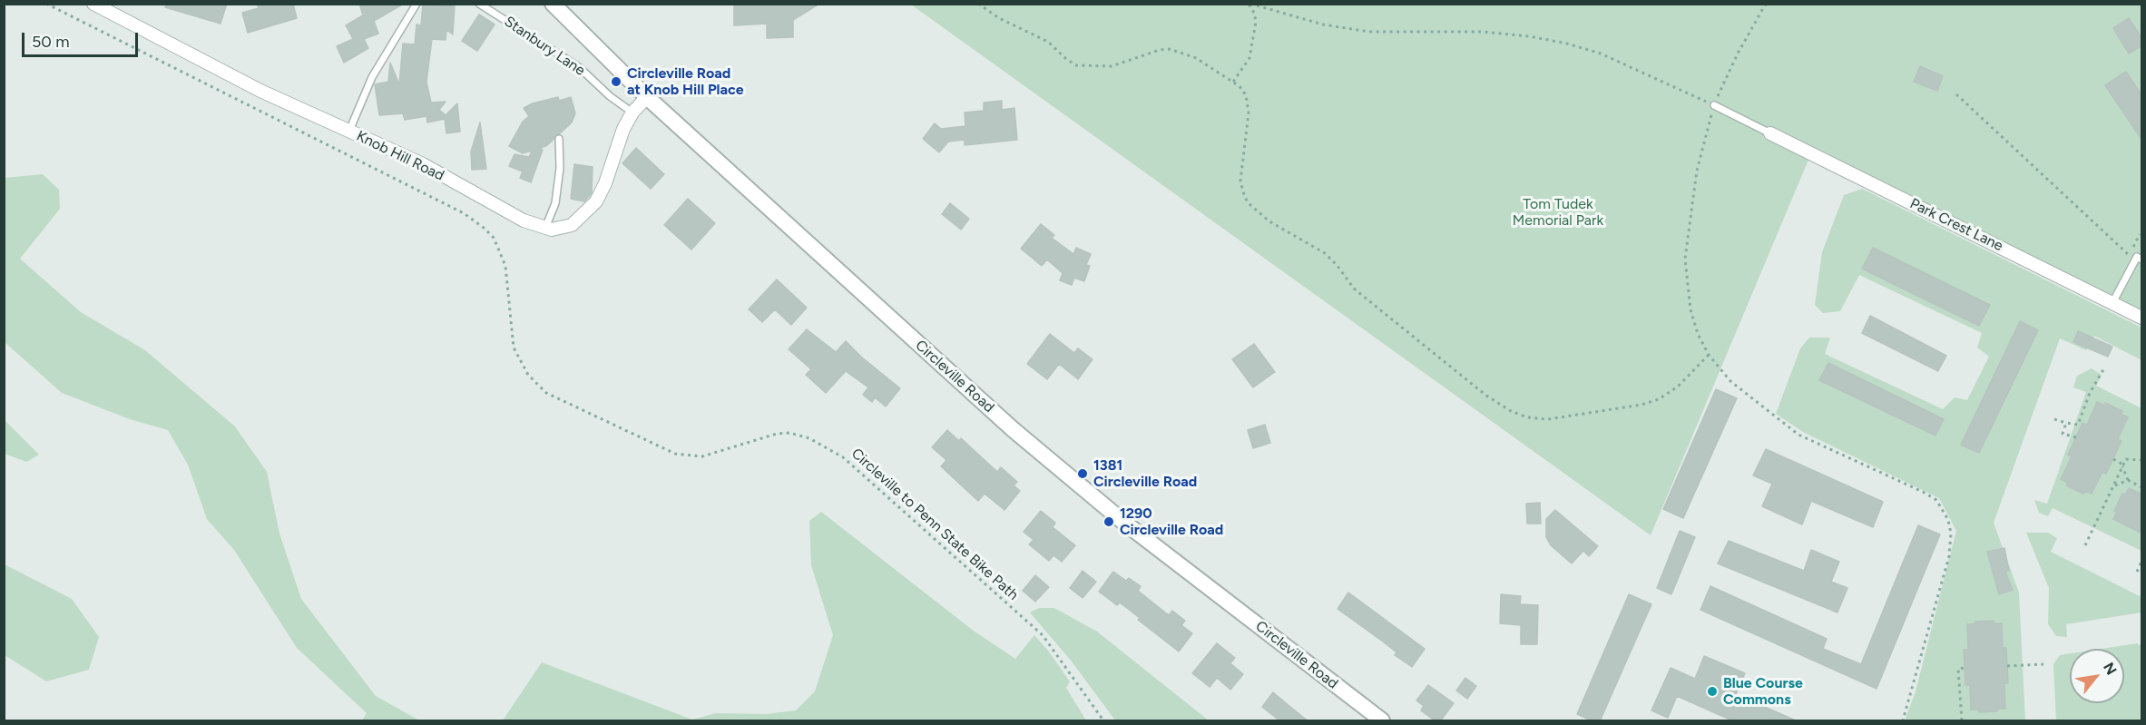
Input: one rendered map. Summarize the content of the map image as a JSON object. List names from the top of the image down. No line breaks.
{"streets":{"street":["Knob Hill Road","Park Crest Lane","Circleville Road"],"lane":["Stanbury Lane"],"path":["Circleville to Penn State Bike Path"]},"crossings":[["Stanbury Lane","Knob Hill Road"],["Knob Hill Road","Circleville Road"]],"parks":["Tom Tudek Memorial Park"],"places":["Circleville Road at Knob Hill Place","1381 Circleville Road","1290 Circleville Road","Blue Course Commons"],"scale_bar":"50 m","north":"top right"}
